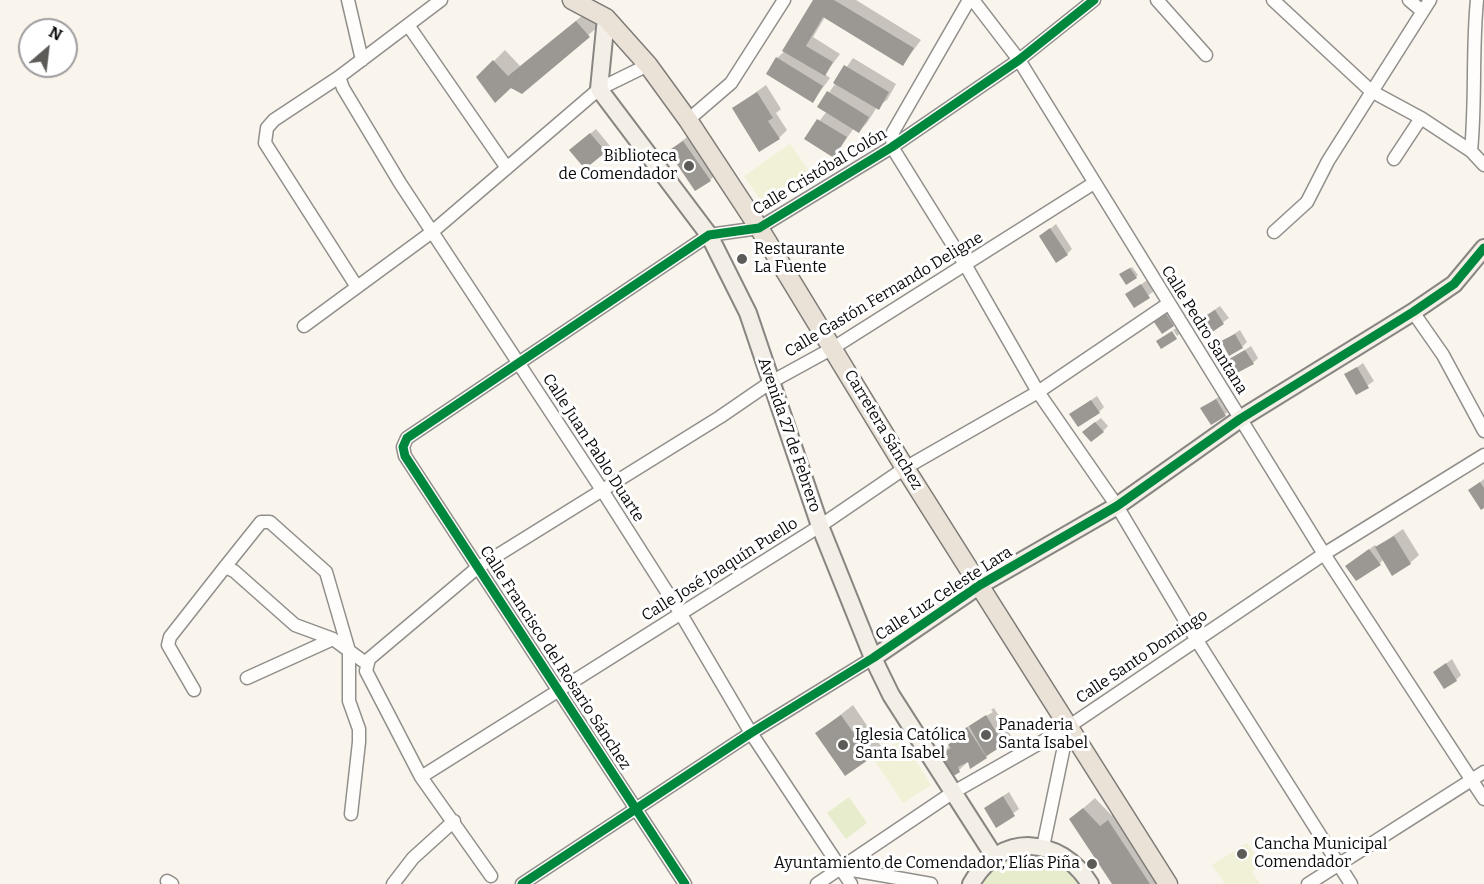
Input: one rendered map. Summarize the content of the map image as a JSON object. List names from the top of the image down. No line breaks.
{"streets":{"main road":["Carretera Sánchez"],"street":["Calle Cristóbal Colón","Calle Gastón Fernando Deligne","Calle Pedro Santana","Avenida 27 de Febrero","Calle Juan Pablo Duarte","Calle José Joaquín Puello","Calle Luz Celeste Lara","Calle Santo Domingo","Calle Francisco del Rosario Sánchez"]},"crossings":[["Calle Cristóbal Colón","Calle Pedro Santana"],["Calle Cristóbal Colón","Carretera Sánchez"],["Calle Cristóbal Colón","Avenida 27 de Febrero"],["Calle Cristóbal Colón","Calle Juan Pablo Duarte"],["Calle Cristóbal Colón","Calle Francisco del Rosario Sánchez"],["Calle Gastón Fernando Deligne","Calle Pedro Santana"],["Calle Gastón Fernando Deligne","Carretera Sánchez"],["Calle Gastón Fernando Deligne","Avenida 27 de Febrero"],["Calle Gastón Fernando Deligne","Calle Juan Pablo Duarte"],["Calle Gastón Fernando Deligne","Calle Francisco del Rosario Sánchez"],["Calle Pedro Santana","Calle José Joaquín Puello"],["Calle Pedro Santana","Calle Luz Celeste Lara"],["Calle Pedro Santana","Calle Santo Domingo"],["Carretera Sánchez","Calle José Joaquín Puello"],["Carretera Sánchez","Calle Luz Celeste Lara"],["Carretera Sánchez","Calle Santo Domingo"],["Avenida 27 de Febrero","Calle José Joaquín Puello"],["Avenida 27 de Febrero","Calle Luz Celeste Lara"],["Avenida 27 de Febrero","Calle Santo Domingo"],["Calle Juan Pablo Duarte","Calle José Joaquín Puello"],["Calle Juan Pablo Duarte","Calle Luz Celeste Lara"],["Calle Juan Pablo Duarte","Calle Santo Domingo"],["Calle José Joaquín Puello","Calle Francisco del Rosario Sánchez"],["Calle Luz Celeste Lara","Calle Francisco del Rosario Sánchez"]],"places":["Biblioteca de Comendador","Restaurante La Fuente","Panaderia Santa Isabel","Iglesia Católica Santa Isabel","Cancha Municipal Comendador","Ayuntamiento de Comendador, Elías Piña"],"north":"top right"}
